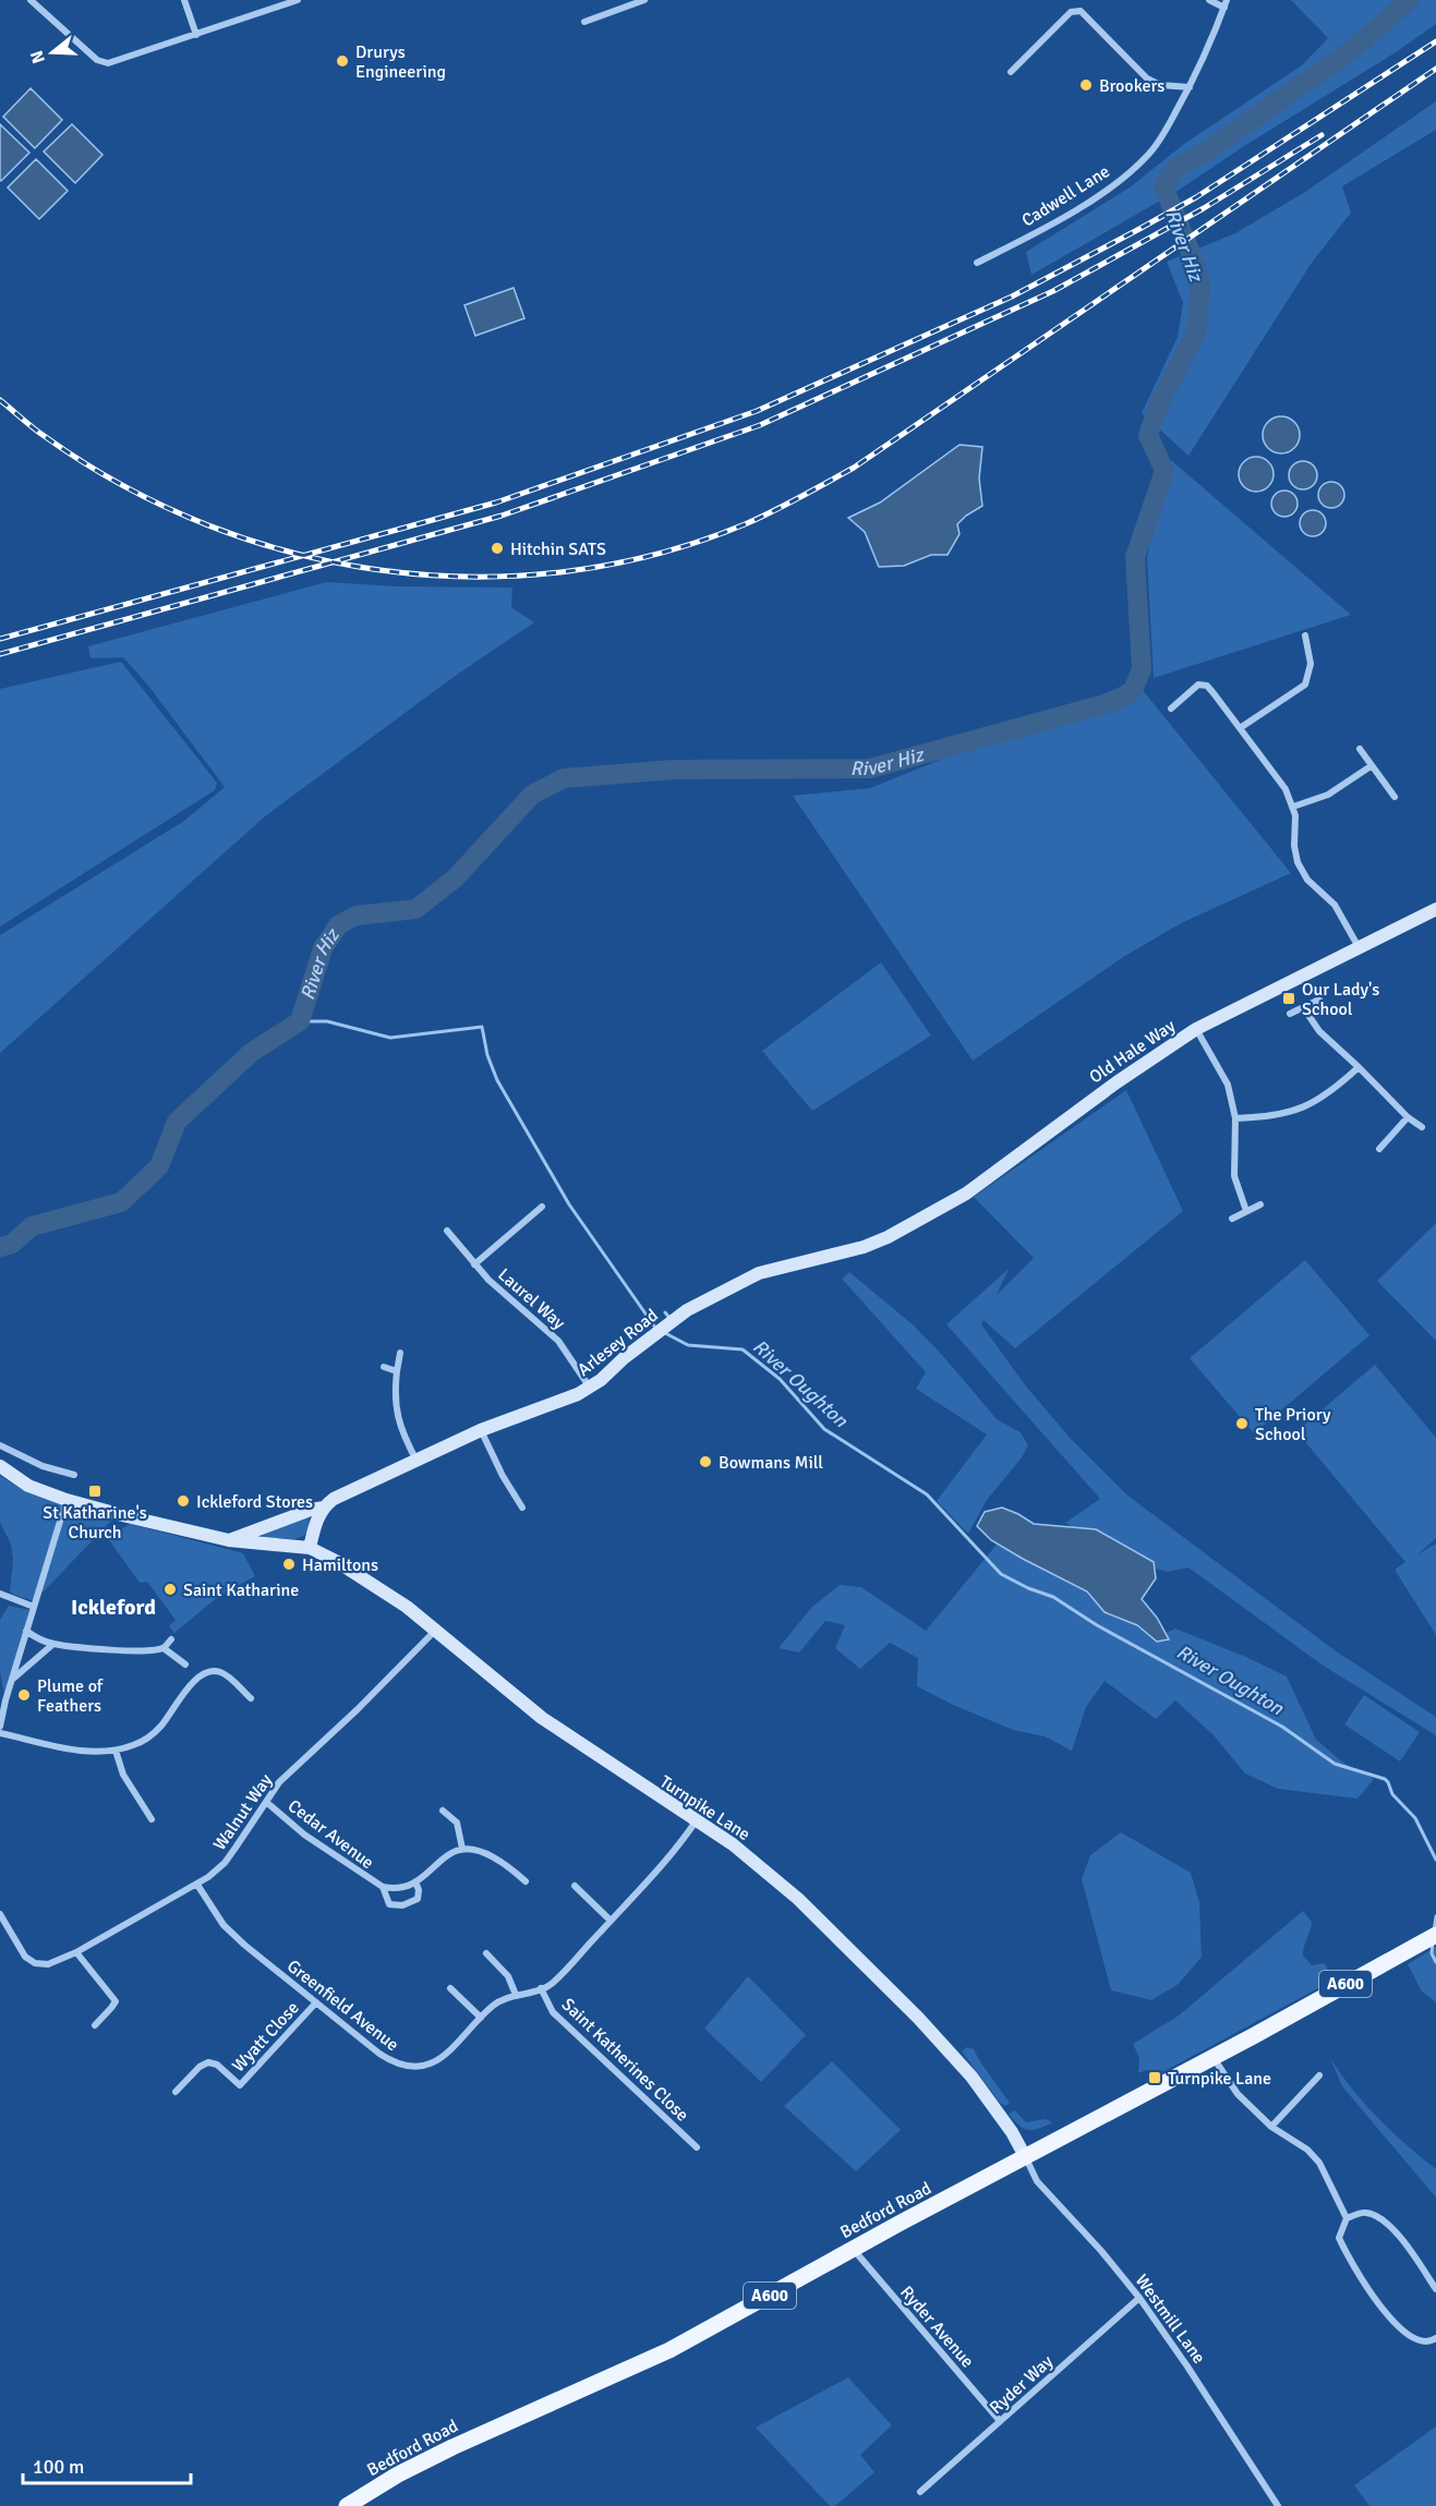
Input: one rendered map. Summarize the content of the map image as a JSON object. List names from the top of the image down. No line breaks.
{"streets":{"main road":["A600","Bedford Road"],"street":["Cadwell Lane","Old Hale Way","Laurel Way","Arlesey Road","Turnpike Lane","Walnut Way","Cedar Avenue","Greenfield Avenue","Wyatt Close","Saint Katherines Close","Westmill Lane","Ryder Avenue","Ryder Way"]},"crossings":[["Old Hale Way","Arlesey Road"],["Laurel Way","Arlesey Road"],["Turnpike Lane","Walnut Way"],["Turnpike Lane","Greenfield Avenue"],["Turnpike Lane","Bedford Road"],["Turnpike Lane","Westmill Lane"],["Walnut Way","Cedar Avenue"],["Walnut Way","Greenfield Avenue"],["Greenfield Avenue","Wyatt Close"],["Greenfield Avenue","Saint Katherines Close"],["Bedford Road","Westmill Lane"],["Bedford Road","Ryder Avenue"],["Westmill Lane","Ryder Way"],["Ryder Avenue","Ryder Way"]],"districts":["Ickleford"],"water":["River Hiz","River Oughton"],"places":{"other":["Drurys Engineering","Brookers","Hitchin SATS","The Priory School","Bowmans Mill","Ickleford Stores","Hamiltons","Saint Katharine","Plume of Feathers"],"transit":["Our Lady's School","St Katharine's Church","Turnpike Lane"]},"scale_bar":"100 m","north":"left"}
